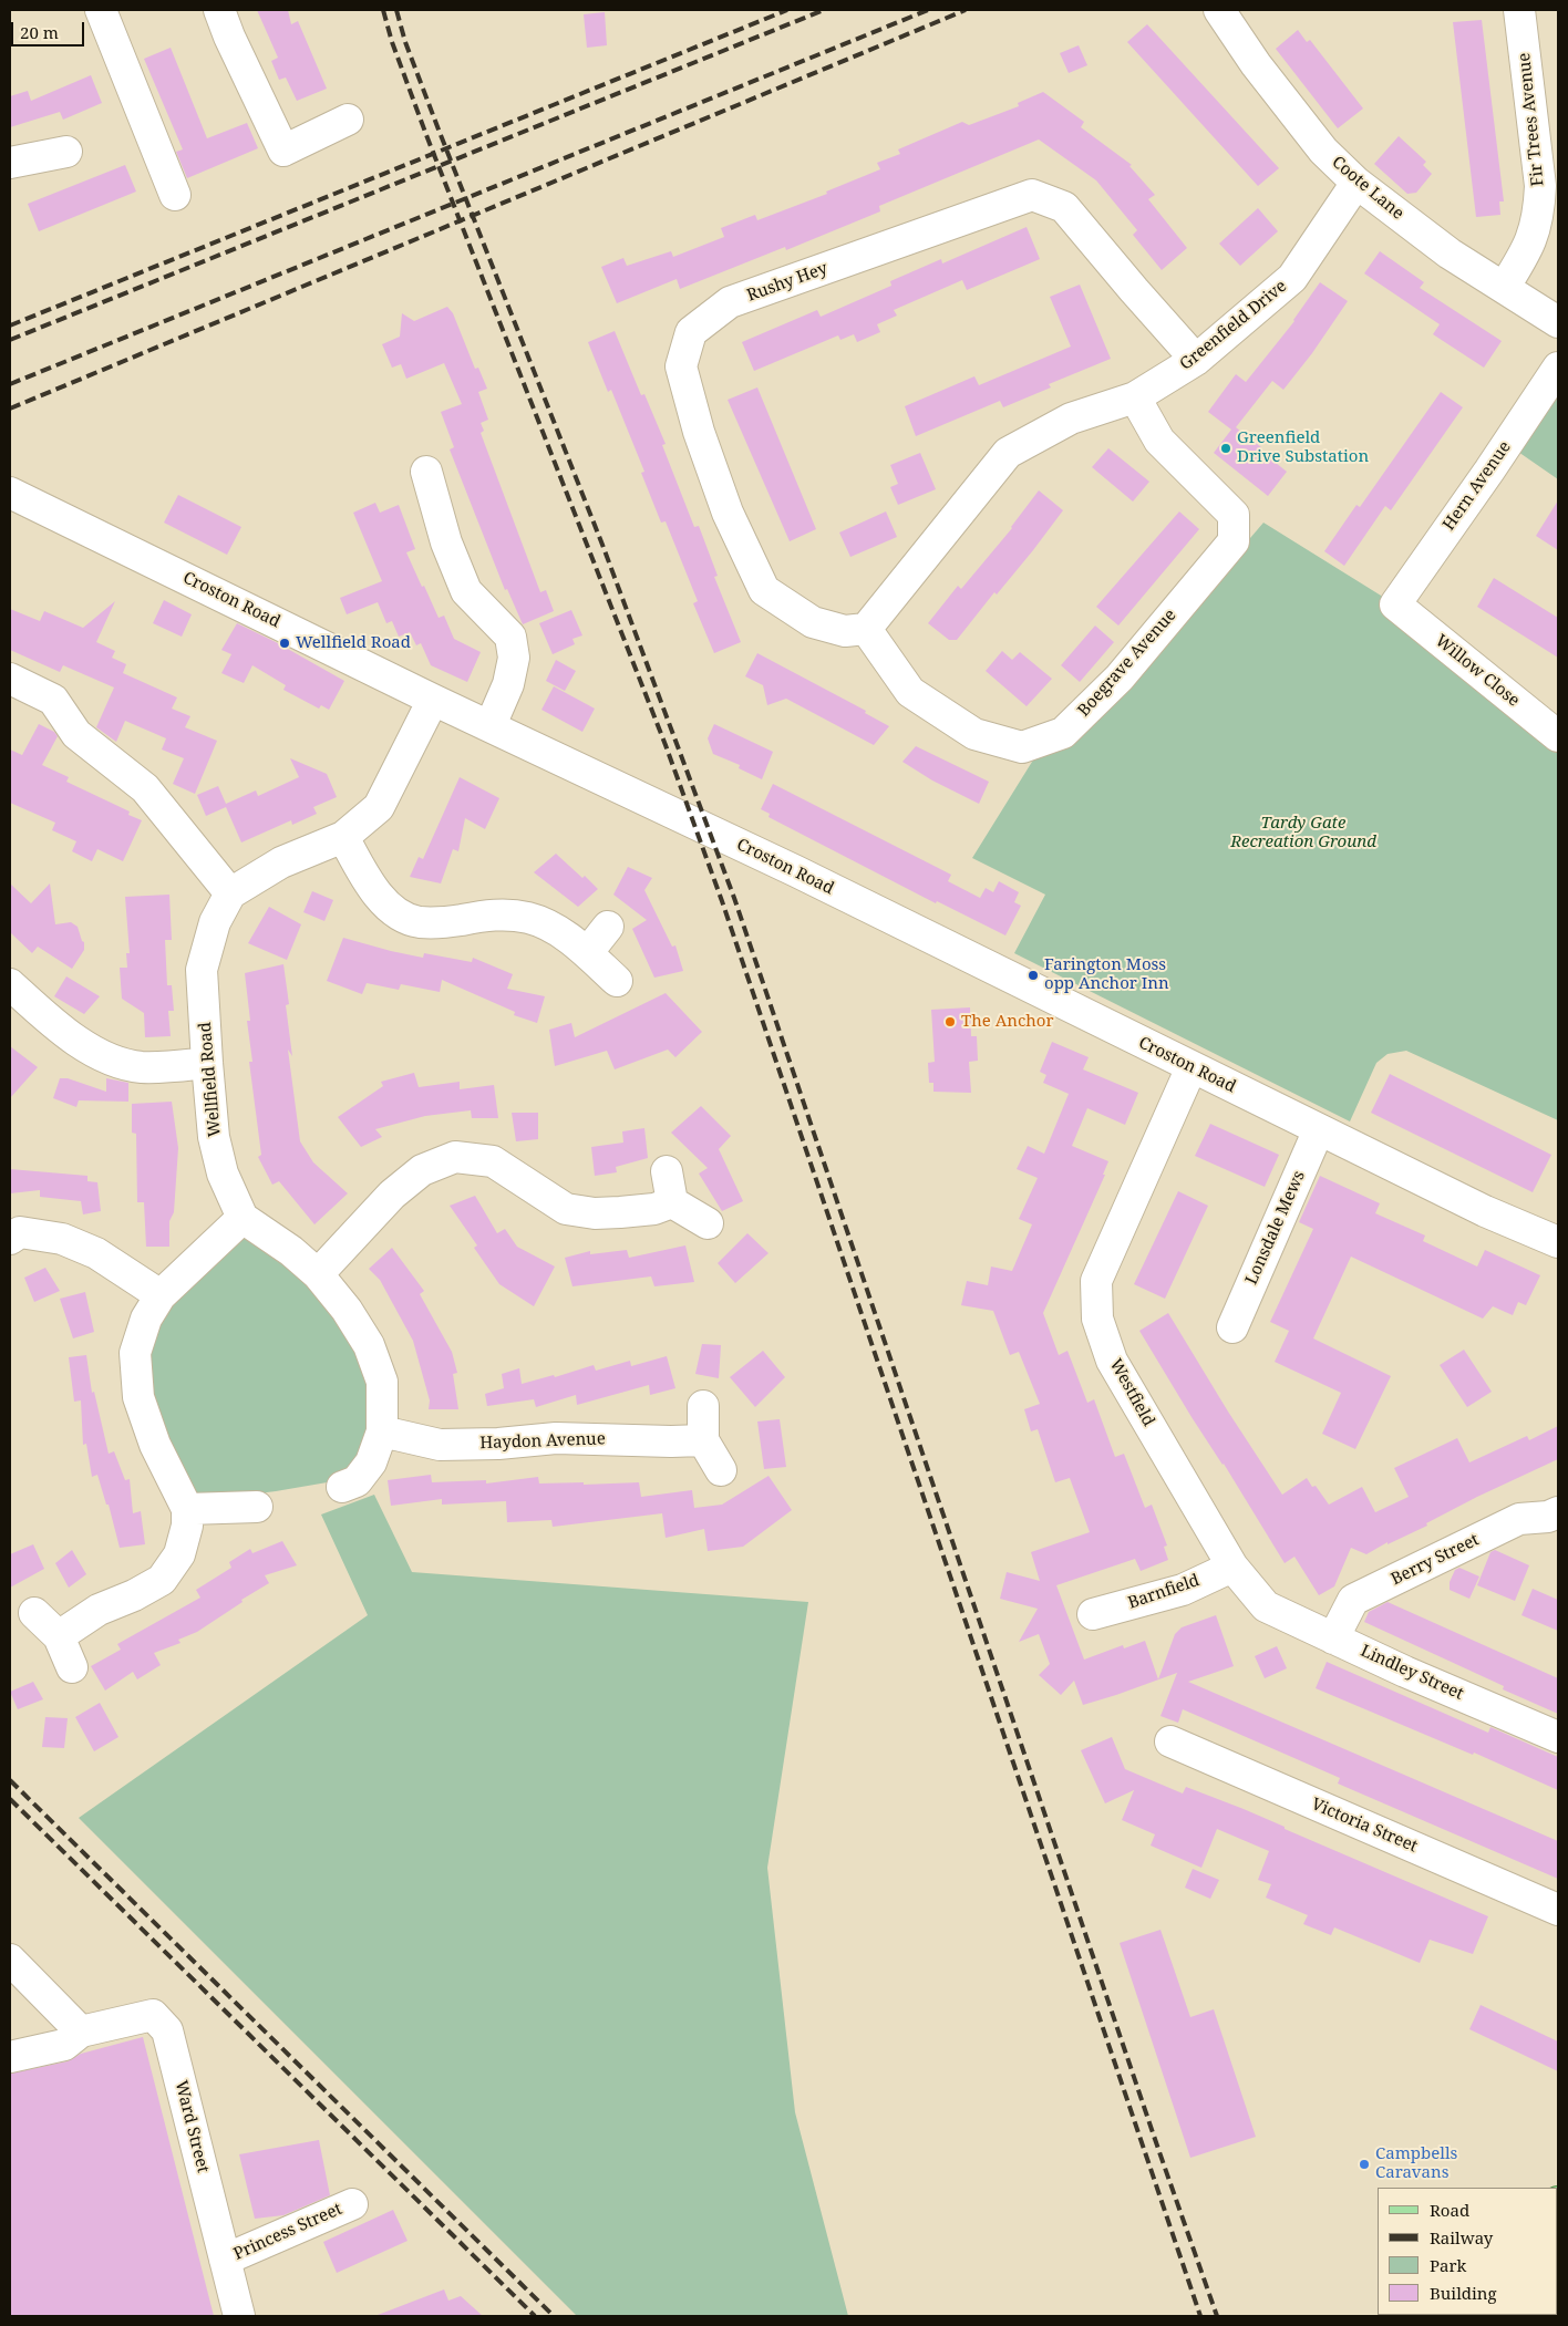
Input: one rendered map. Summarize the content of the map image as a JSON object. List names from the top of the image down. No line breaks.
{"streets":{"street":["Fir Trees Avenue","Coote Lane","Rushy Hey","Greenfield Drive","Hern Avenue","Croston Road","Boegrave Avenue","Willow Close","Wellfield Road","Lonsdale Mews","Westfield","Haydon Avenue","Berry Street","Barnfield","Lindley Street","Victoria Street","Ward Street","Princess Street"]},"crossings":[["Fir Trees Avenue","Coote Lane"],["Coote Lane","Greenfield Drive"],["Rushy Hey","Greenfield Drive"],["Rushy Hey","Boegrave Avenue"],["Greenfield Drive","Boegrave Avenue"],["Hern Avenue","Willow Close"],["Croston Road","Lonsdale Mews"],["Croston Road","Westfield"],["Westfield","Barnfield"],["Westfield","Lindley Street"],["Berry Street","Lindley Street"],["Ward Street","Princess Street"]],"parks":["Tardy Gate Recreation Ground"],"places":["Greenfield Drive Substation","Wellfield Road","Farington Moss opp Anchor Inn","The Anchor","Campbells Caravans"],"legend":["Road","Railway","Park","Building"],"scale_bar":"20 m"}
